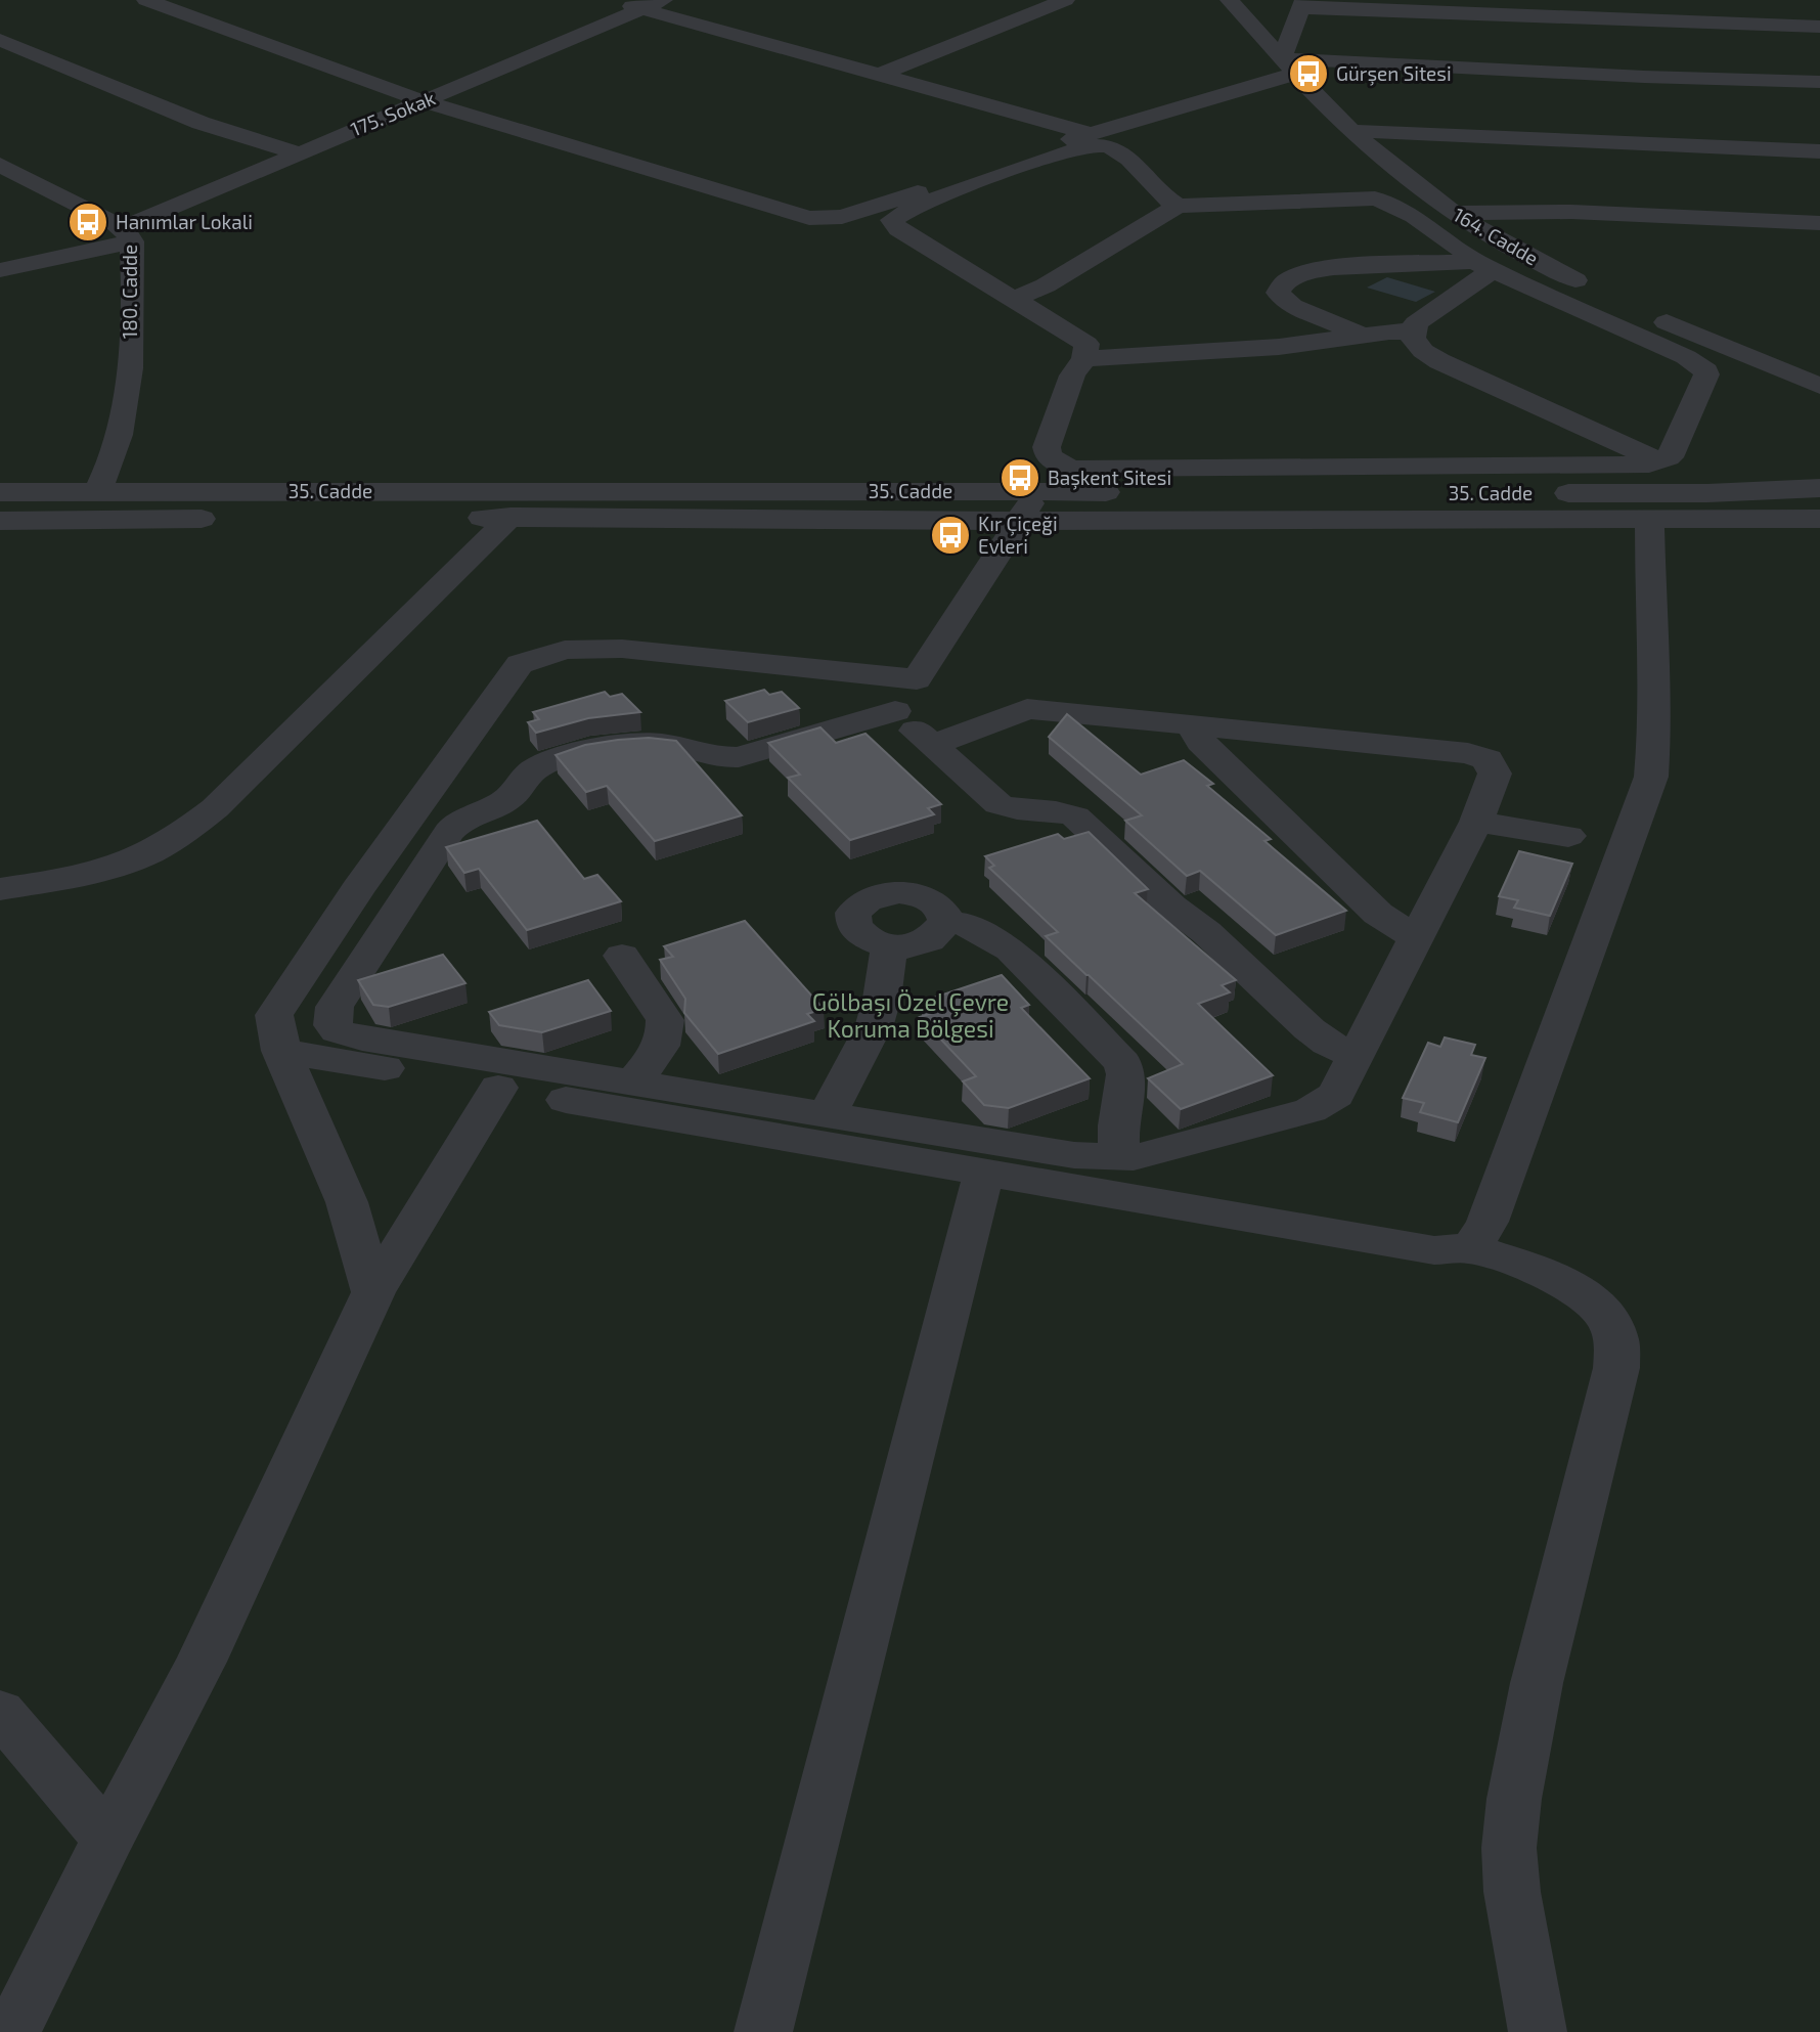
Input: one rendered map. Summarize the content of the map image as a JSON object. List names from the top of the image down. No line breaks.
{"streets":{"street":["175. Sokak","164. Cadde","180. Cadde","35. Cadde"]},"crossings":[["175. Sokak","180. Cadde"],["180. Cadde","35. Cadde"]],"parks":["Gölbaşı Özel Çevre Koruma Bölgesi"],"places":{"bus stop":["Gürşen Sitesi","Hanımlar Lokali","Başkent Sitesi","Kır Çiçeği Evleri"]}}
